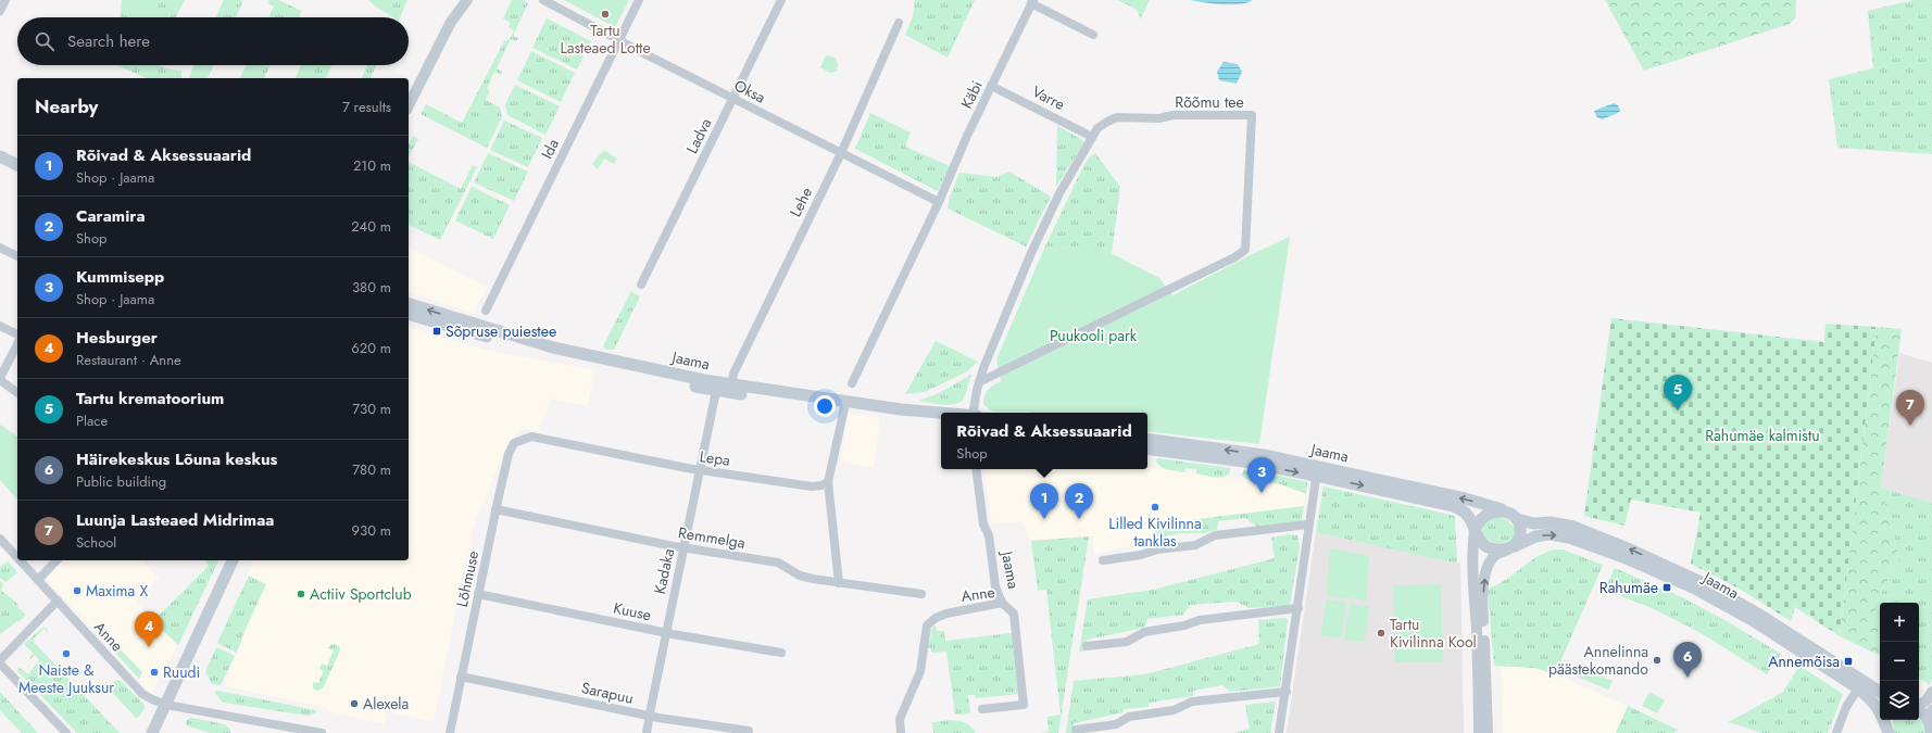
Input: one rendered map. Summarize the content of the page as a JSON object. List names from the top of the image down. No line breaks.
{"streets":{"main road":["Jaama"],"street":["Oksa","Käbi","Varre","Rõõmu tee","Ladva","Ida","Lehe","Lepa","Remmelga","Kadaka","Lõhmuse","Anne","Kuuse","Sarapuu"]},"crossings":[["Oksa","Käbi"],["Oksa","Ladva"],["Oksa","Ida"],["Oksa","Lehe"],["Käbi","Varre"],["Varre","Rõõmu tee"],["Lehe","Jaama"],["Jaama","Kadaka"],["Jaama","Anne"],["Lepa","Kadaka"],["Lepa","Lõhmuse"],["Remmelga","Kadaka"],["Remmelga","Lõhmuse"],["Kadaka","Kuuse"],["Kadaka","Sarapuu"],["Lõhmuse","Kuuse"],["Lõhmuse","Sarapuu"]],"parks":["Puukooli park","Rahumäe kalmistu"],"places":{"other":["Tartu Lasteaed Lotte","Lilled Kivilinna tanklas","Maxima X","Actiiv Sportclub","Tartu Kivilinna Kool","Naiste & Meeste Juuksur","Annelinna päästekomando","Ruudi","Alexela"],"transit":["Sõpruse puiestee","Rahumäe","Annemõisa"]},"page":{"search":"Search here","heading":["Nearby","7 results"],"list":[{"mark":"1","name":"Rõivad & Aksessuaarid","note":"Shop · Jaama","value":"210 m"},{"mark":"2","name":"Caramira","note":"Shop","value":"240 m"},{"mark":"3","name":"Kummisepp","note":"Shop · Jaama","value":"380 m"},{"mark":"4","name":"Hesburger","note":"Restaurant · Anne","value":"620 m"},{"mark":"5","name":"Tartu krematoorium","note":"Place","value":"730 m"},{"mark":"6","name":"Häirekeskus Lõuna keskus","note":"Public building","value":"780 m"},{"mark":"7","name":"Luunja Lasteaed Midrimaa","note":"School","value":"930 m"}],"pins":["5","7","3","1","2","4","6"],"popup":["Rõivad & Aksessuaarid","Shop"],"map_buttons":["+","−"]}}
